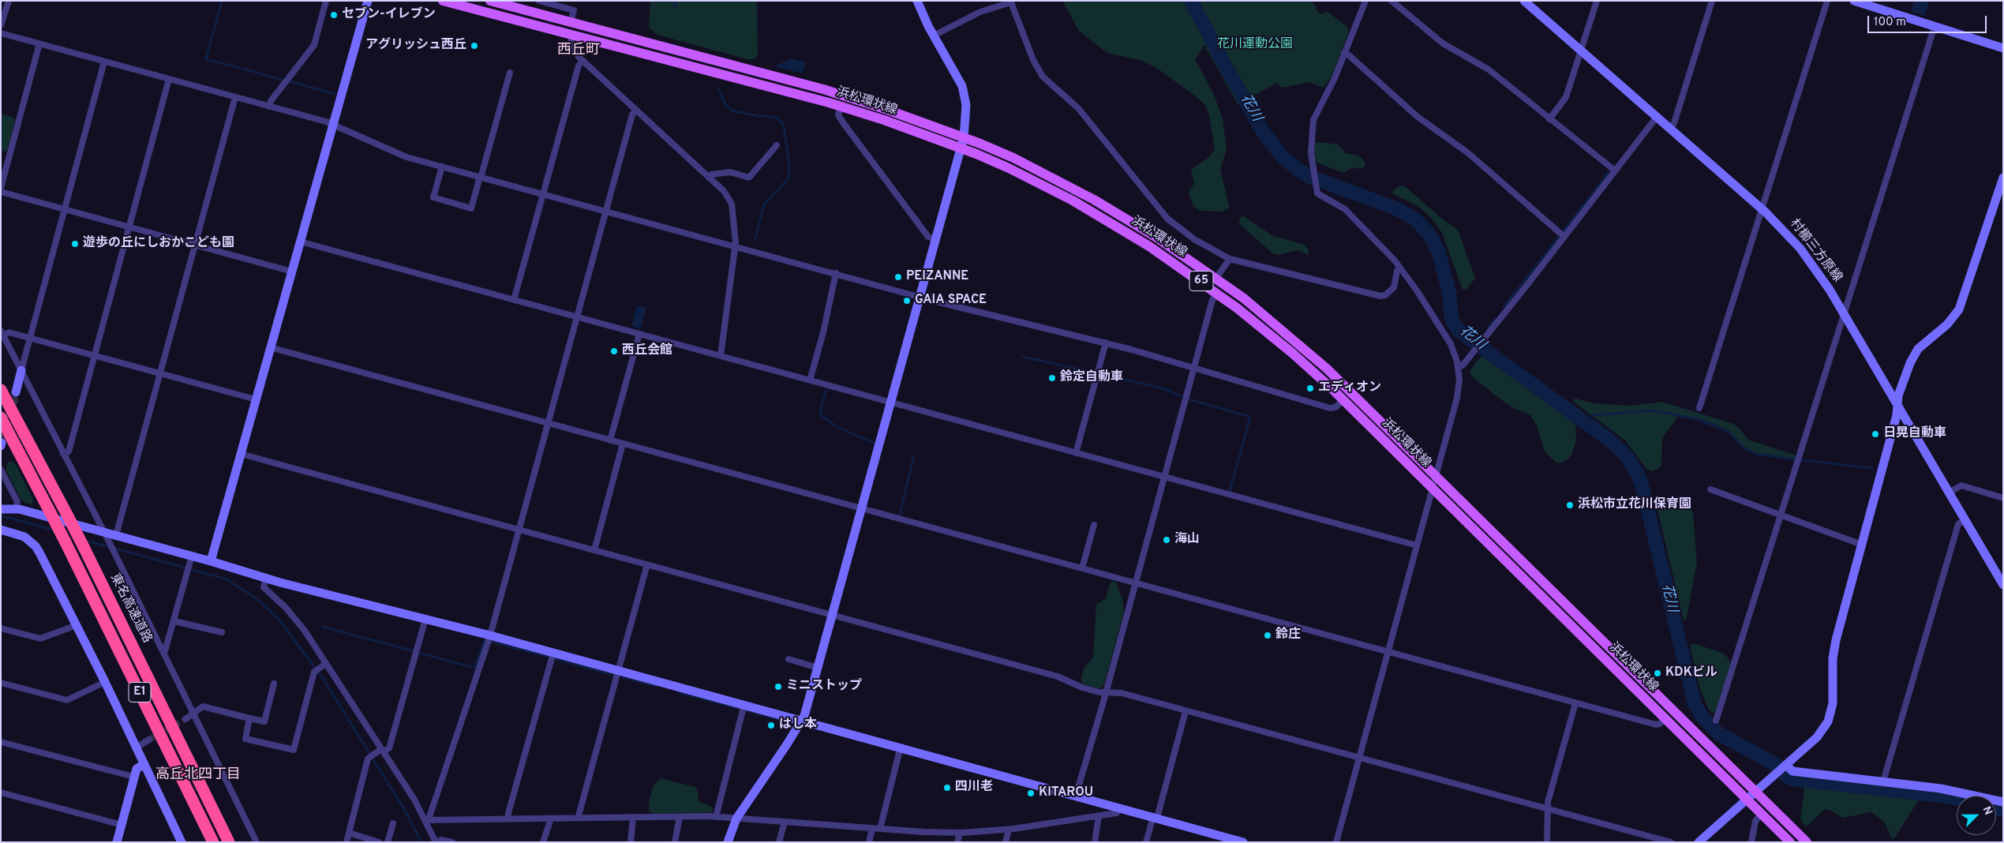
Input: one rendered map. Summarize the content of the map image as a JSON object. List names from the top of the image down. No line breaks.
{"streets":{"highway":["東名高速道路","E1"],"main road":["浜松環状線","65"],"street":["村櫛三方原線"]},"districts":["西丘町","高丘北四丁目"],"water":["花川"],"parks":["花川運動公園"],"places":["セブン-イレブン","アグリッシュ西丘","遊歩の丘にしおかこども園","PEIZANNE","GAIA SPACE","西丘会館","鈴定自動車","エディオン","日晃自動車","浜松市立花川保育園","海山","鈴庄","KDKビル","ミニストップ","はし本","四川老","KITAROU"],"scale_bar":"100 m","north":"top right"}
